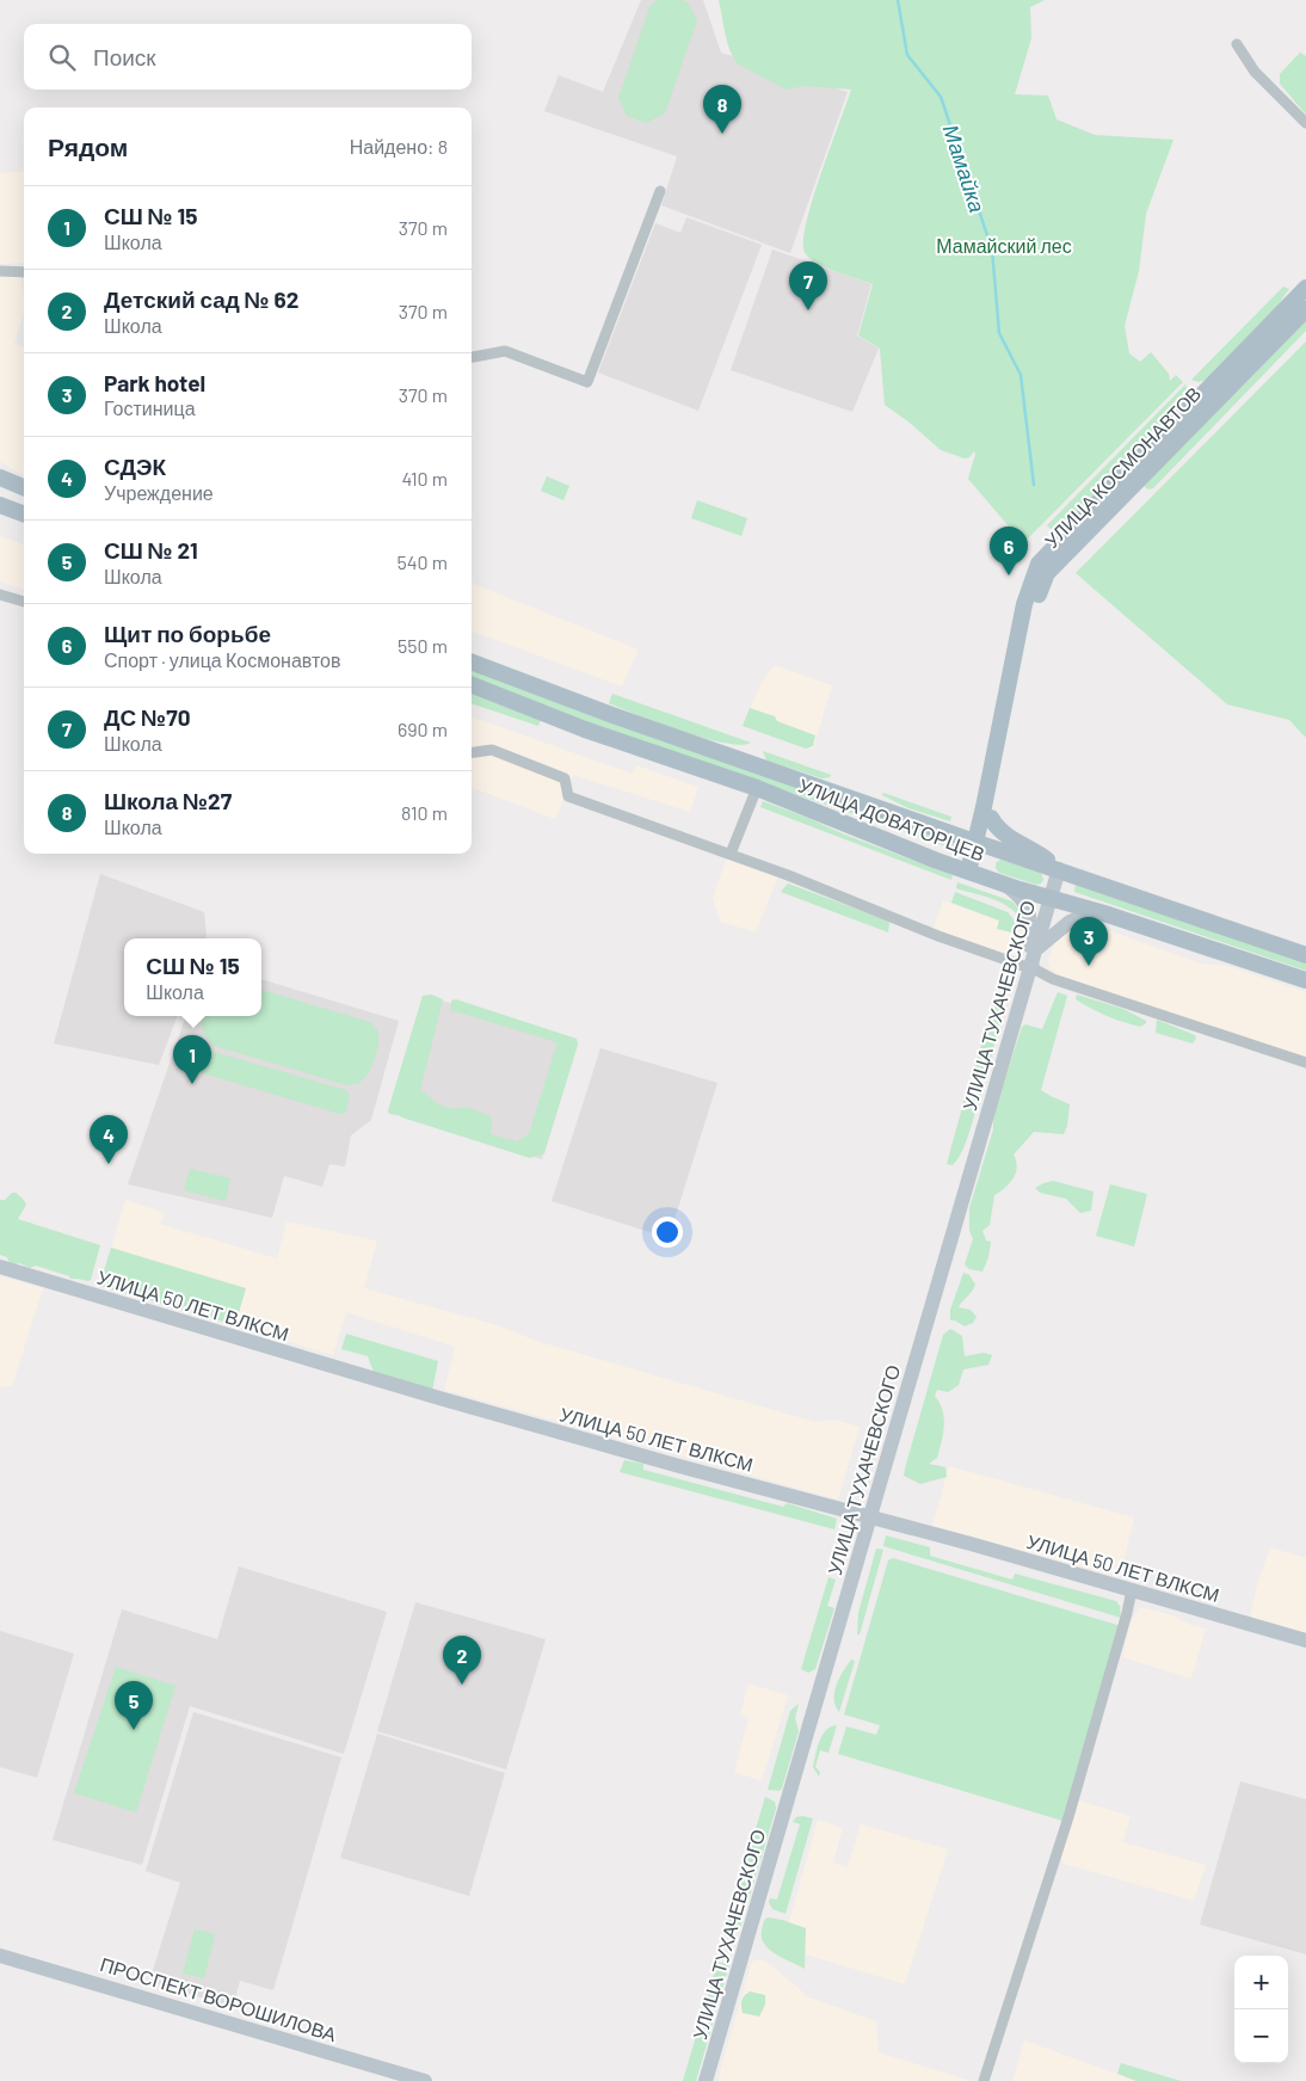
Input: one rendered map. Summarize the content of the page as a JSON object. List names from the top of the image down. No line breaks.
{"streets":{"main road":["УЛИЦА КОСМОНАВТОВ","УЛИЦА ДОВАТОРЦЕВ"],"street":["УЛИЦА ТУХАЧЕВСКОГО","УЛИЦА 50 ЛЕТ ВЛКСМ","ПРОСПЕКТ ВОРОШИЛОВА"]},"crossings":[["УЛИЦА ДОВАТОРЦЕВ","УЛИЦА ТУХАЧЕВСКОГО"],["УЛИЦА ТУХАЧЕВСКОГО","УЛИЦА 50 ЛЕТ ВЛКСМ"]],"water":["Мамайка"],"parks":["Мамайский лес"],"page":{"search":"Поиск","pins":["8","7","6","3","1","4","2","5"],"heading":["Рядом","Найдено: 8"],"list":[{"mark":"1","name":"СШ № 15","note":"Школа","value":"370 m"},{"mark":"2","name":"Детский сад № 62","note":"Школа","value":"370 m"},{"mark":"3","name":"Park hotel","note":"Гостиница","value":"370 m"},{"mark":"4","name":"СДЭК","note":"Учреждение","value":"410 m"},{"mark":"5","name":"СШ № 21","note":"Школа","value":"540 m"},{"mark":"6","name":"Щит по борьбе","note":"Спорт · улица Космонавтов","value":"550 m"},{"mark":"7","name":"ДС №70","note":"Школа","value":"690 m"},{"mark":"8","name":"Школа №27","note":"Школа","value":"810 m"}],"popup":["СШ № 15","Школа"],"map_buttons":["+","−"]}}
